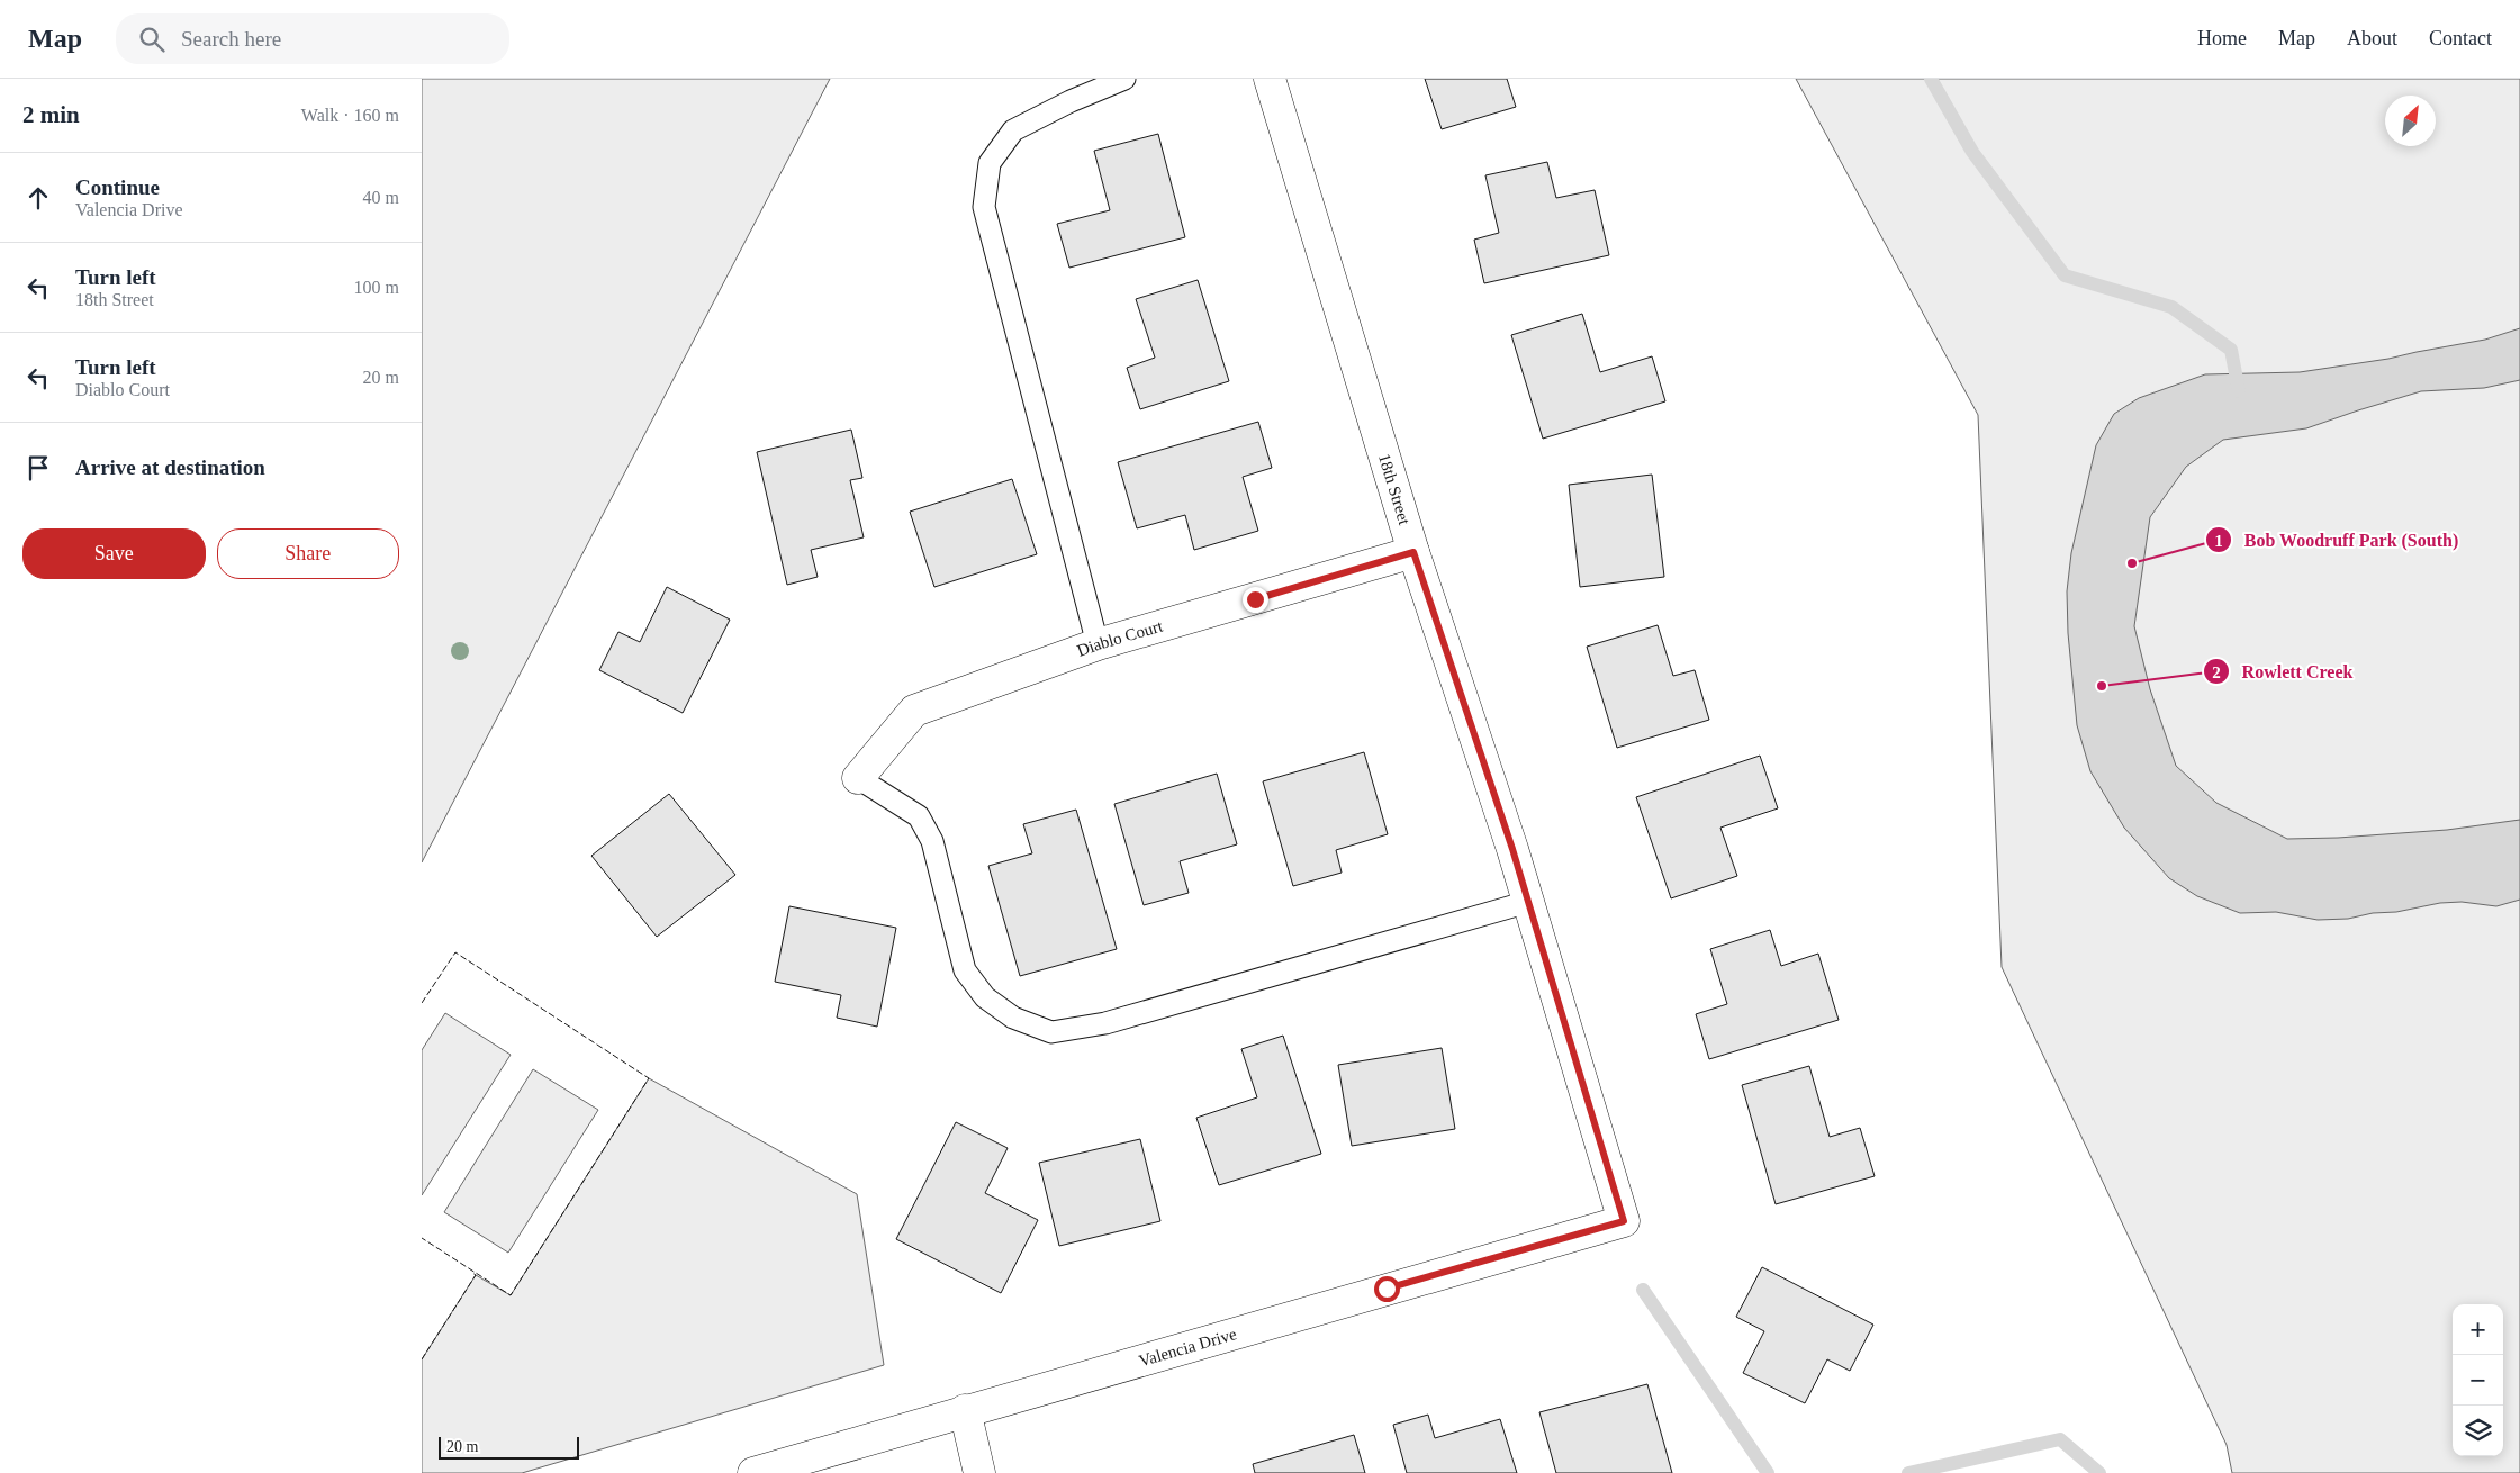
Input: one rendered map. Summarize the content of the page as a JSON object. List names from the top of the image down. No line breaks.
{"streets":{"street":["18th Street","Diablo Court","Valencia Drive"]},"crossings":[["18th Street","Diablo Court"],["18th Street","Valencia Drive"]],"places":["Bob Woodruff Park (South)","Rowlett Creek"],"scale_bar":"20 m","north":"top right","page":{"header":"Map","search":"Search here","nav":["Home","Map","About","Contact"],"heading":["2 min","Walk · 160 m"],"list":[["Continue","Valencia Drive","40 m"],["Turn left","18th Street","100 m"],["Turn left","Diablo Court","20 m"],"Arrive at destination"],"buttons":["Save","Share"],"map_buttons":["+","−"],"scale":"20 m"}}
